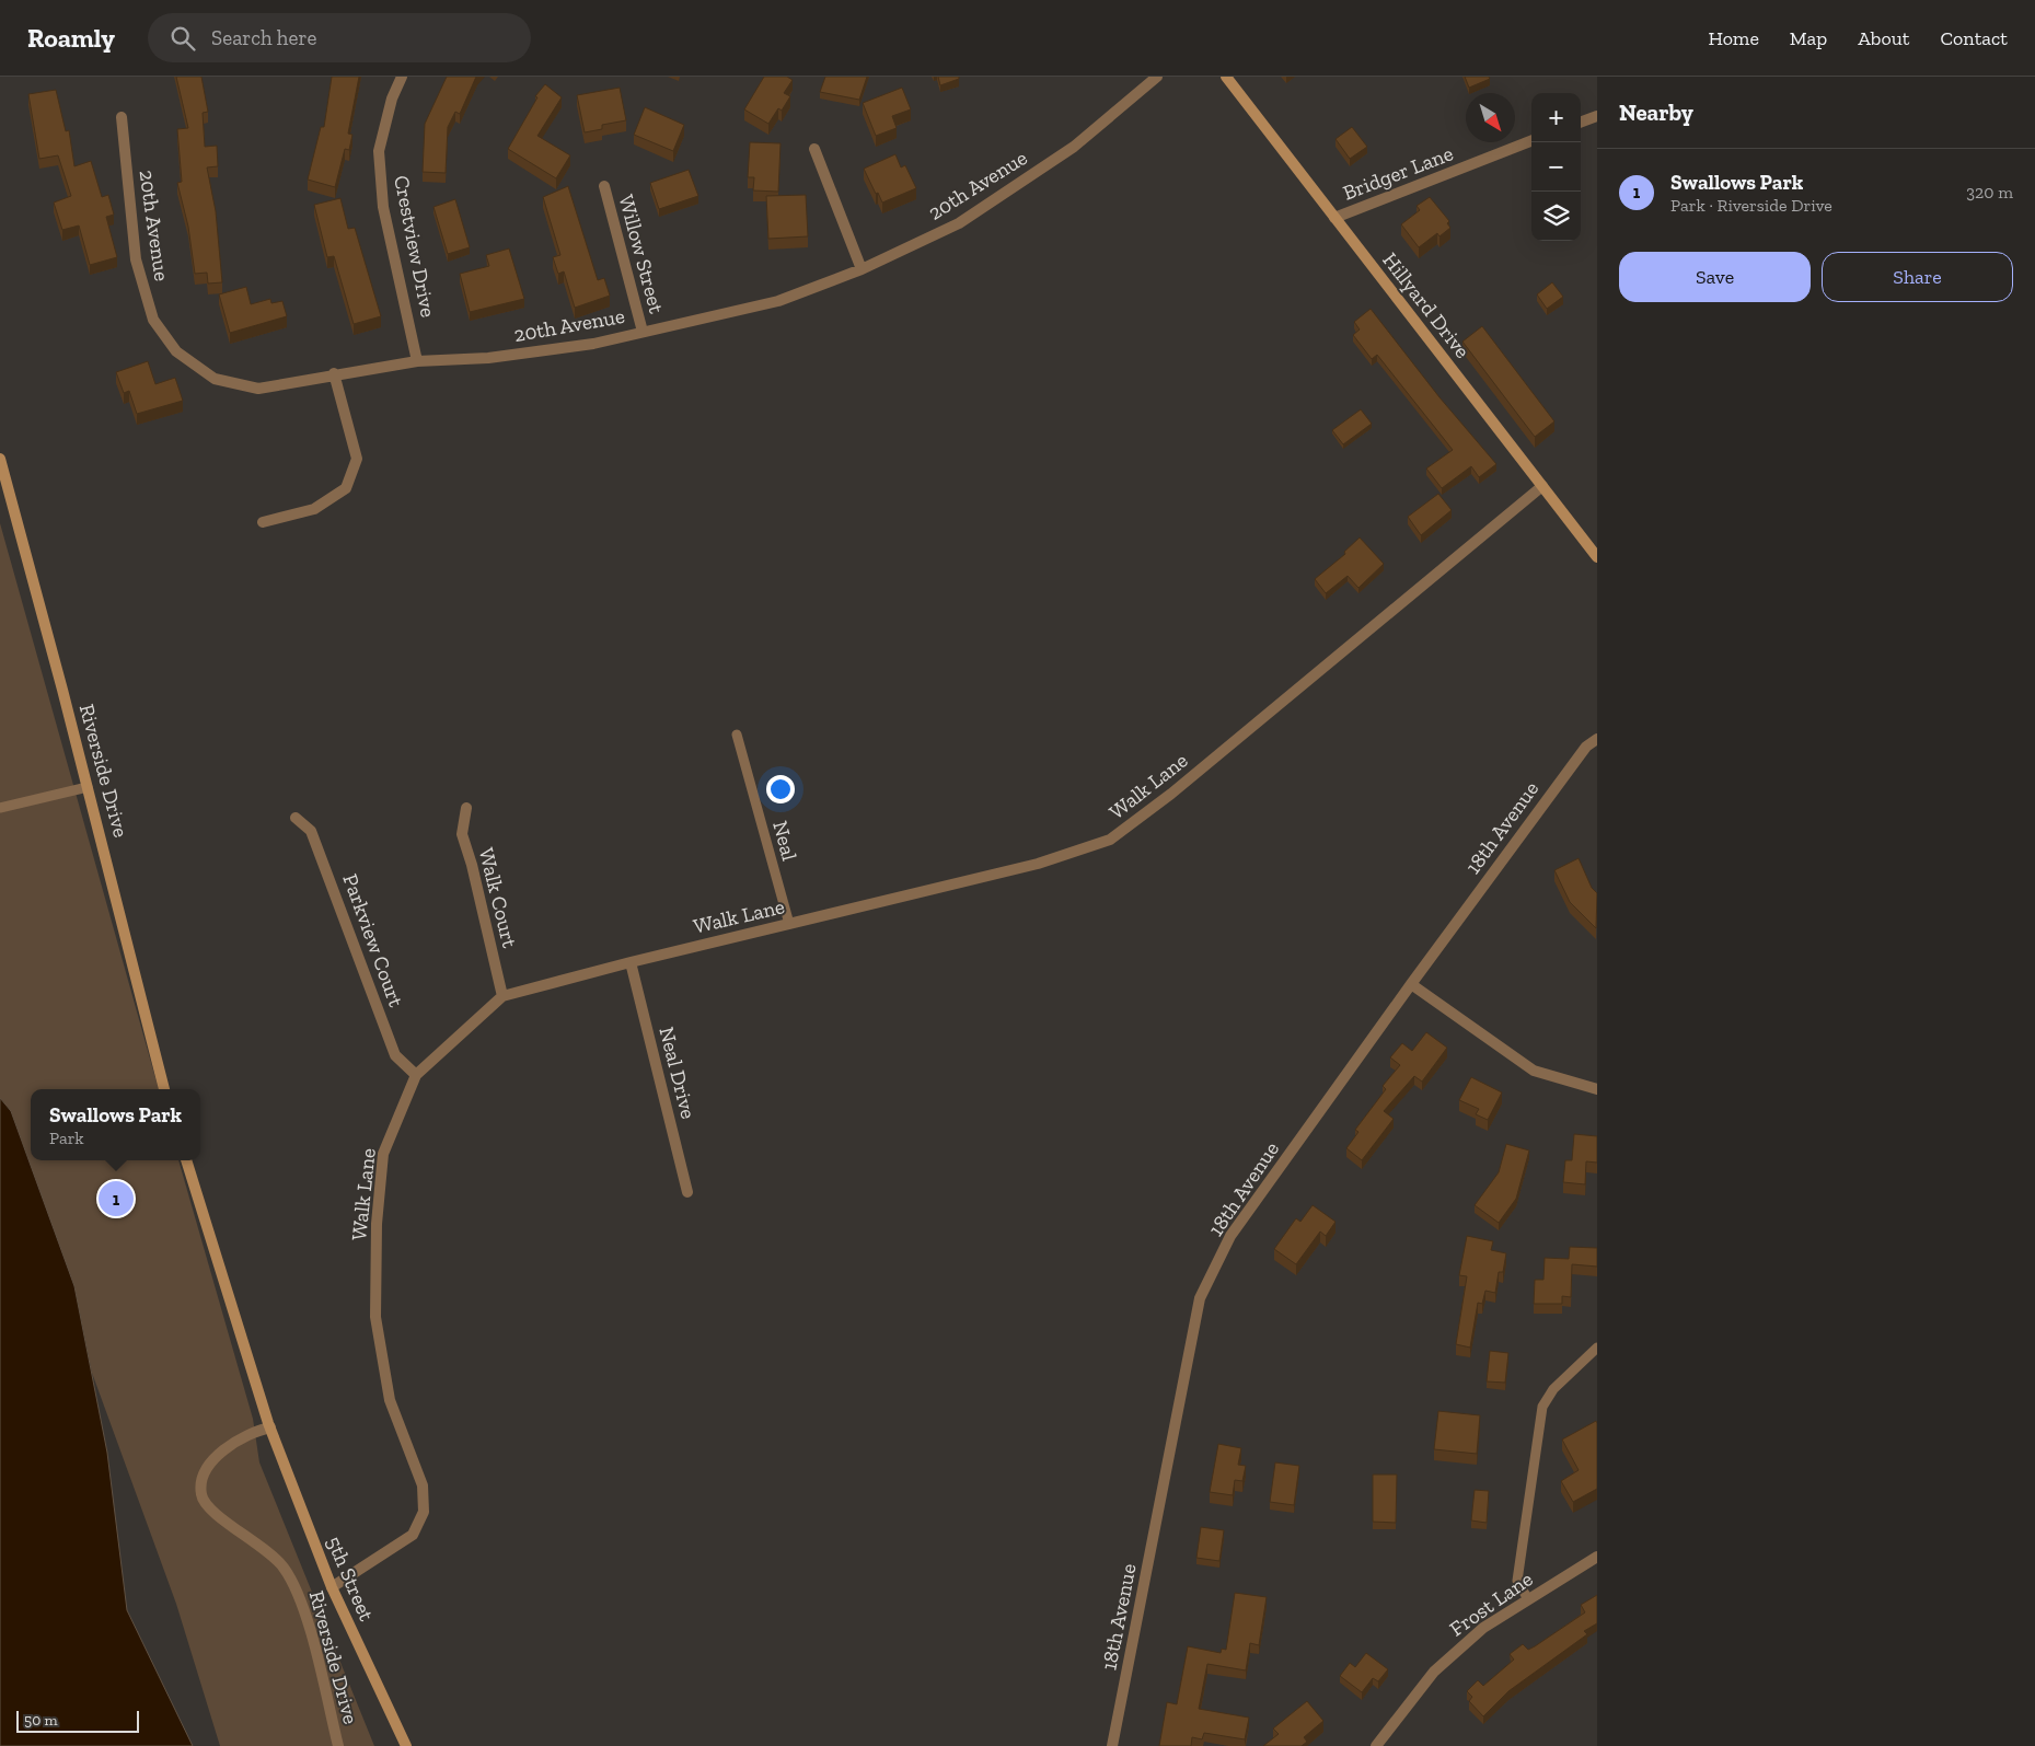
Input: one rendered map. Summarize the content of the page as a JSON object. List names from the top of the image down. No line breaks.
{"streets":{"main road":["Hillyard Drive","Riverside Drive","5th Street"],"street":["Bridger Lane","20th Avenue","Crestview Drive","Willow Street","Walk Lane","18th Avenue","Walk Court","Parkview Court","Neal Drive","Frost Lane"],"lane":["Neal"]},"crossings":[["Bridger Lane","Hillyard Drive"],["20th Avenue","Crestview Drive"],["20th Avenue","Willow Street"],["Hillyard Drive","Walk Lane"],["Riverside Drive","5th Street"],["Walk Lane","Neal"],["Walk Lane","Walk Court"],["Walk Lane","Parkview Court"],["Walk Lane","Neal Drive"],["Walk Lane","5th Street"]],"scale_bar":"50 m","north":"bottom right","page":{"header":"Roamly","search":"Search here","nav":["Home","Map","About","Contact"],"heading":"Nearby","map_buttons":["+","−"],"list":[{"mark":"1","name":"Swallows Park","note":"Park · Riverside Drive","value":"320 m"}],"buttons":["Save","Share"],"popup":["Swallows Park","Park"],"pins":"1","scale":"50 m"}}
